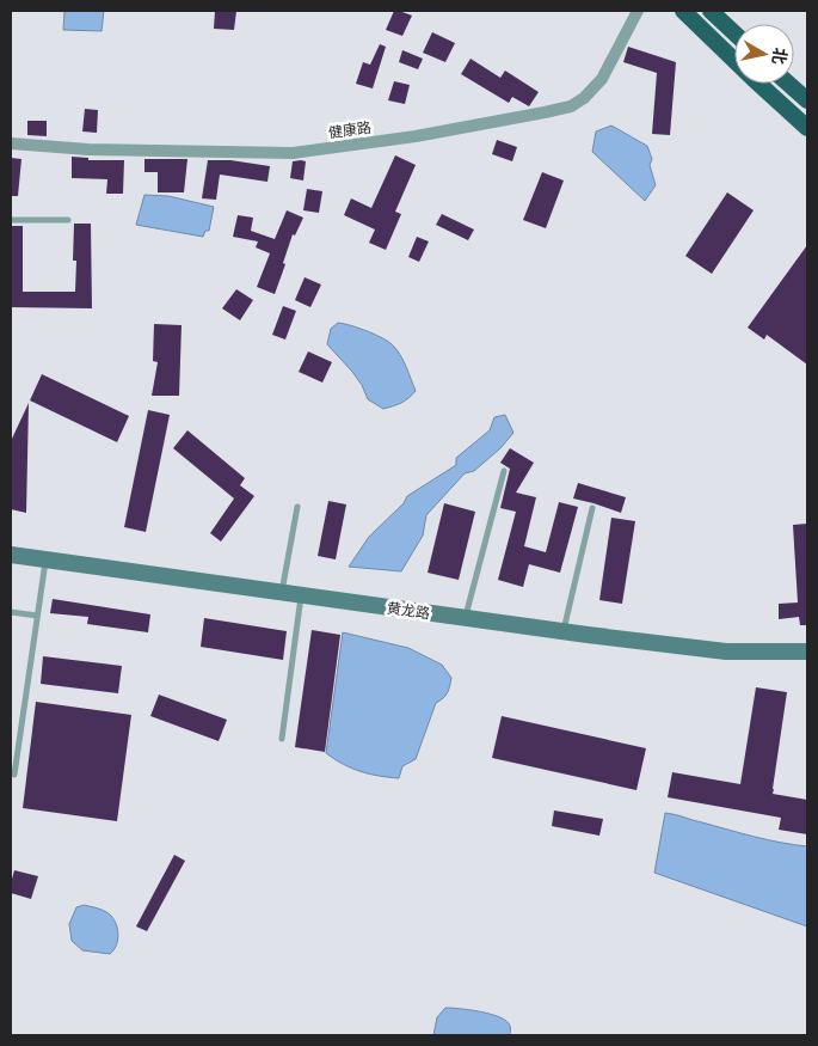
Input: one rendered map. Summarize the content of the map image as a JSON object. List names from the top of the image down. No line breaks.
{"streets":{"main road":["黄龙路"],"street":["健康路"]},"north":"right"}
